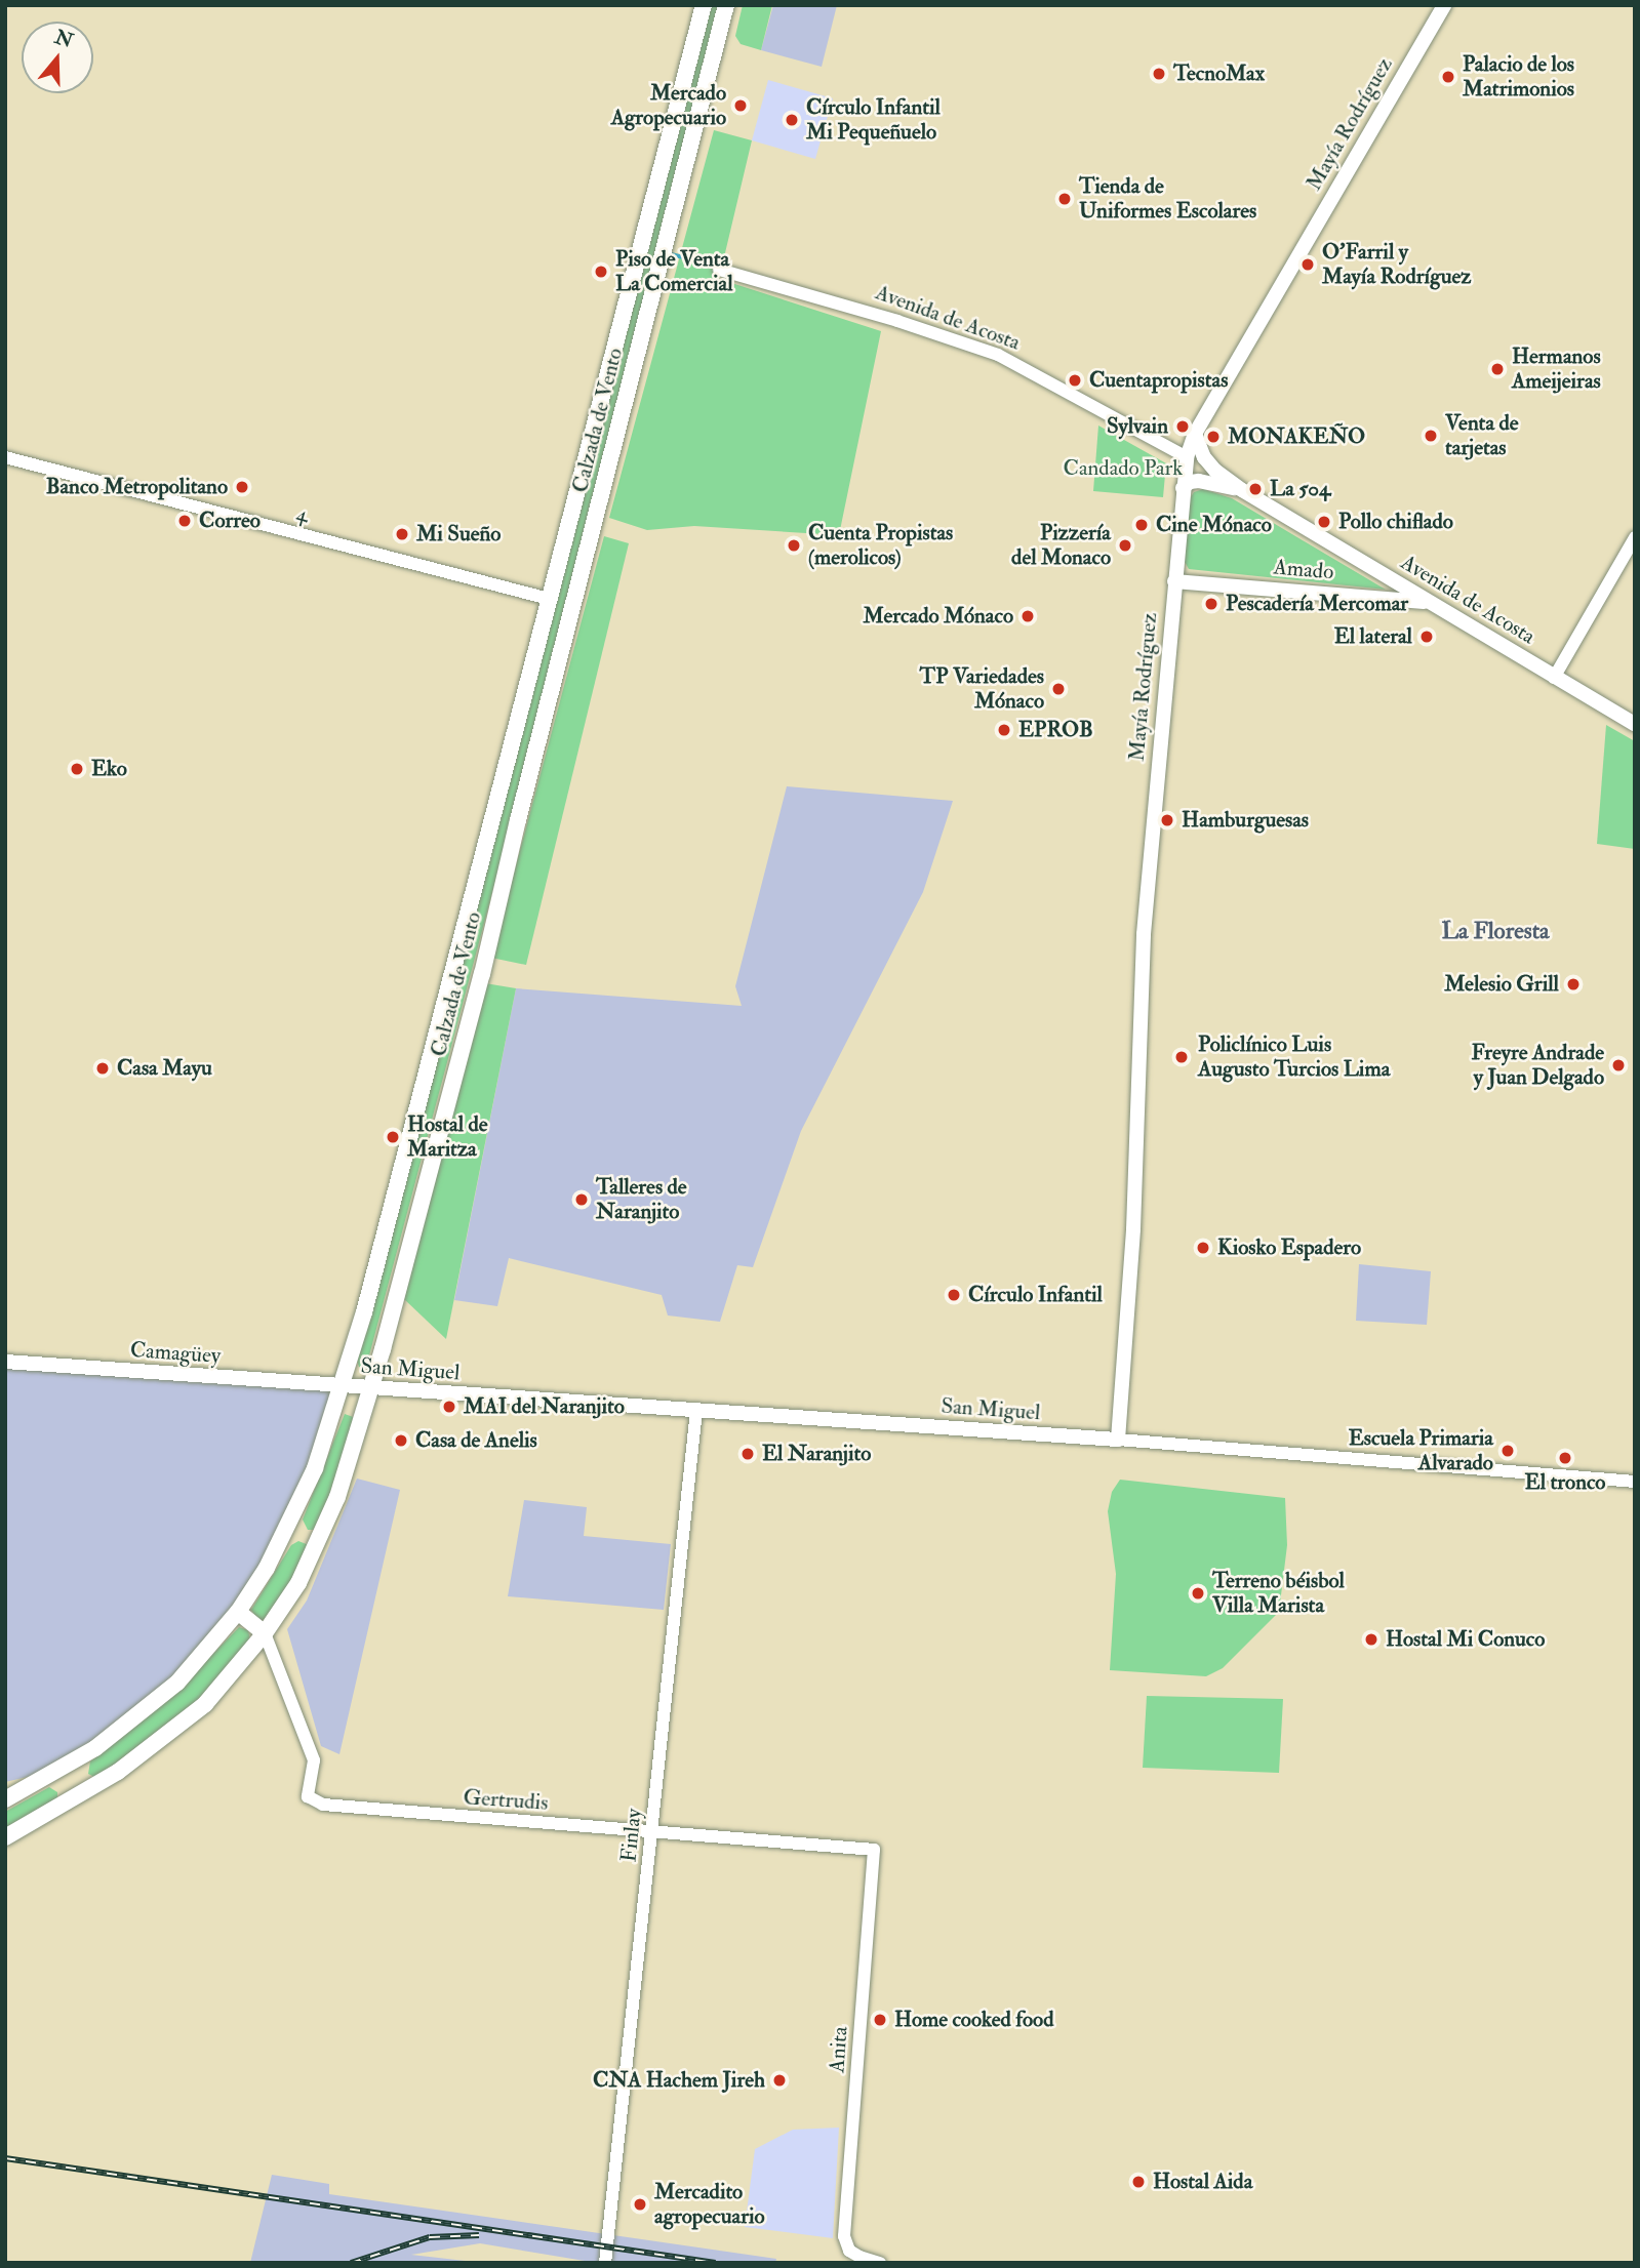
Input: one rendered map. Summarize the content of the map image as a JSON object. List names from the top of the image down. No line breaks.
{"streets":{"main road":["Mayía Rodríguez","Avenida de Acosta","Calzada de Vento","Amado","Camagüey","San Miguel"],"street":["4","Gertrudis","Finlay","Anita"]},"crossings":[["Mayía Rodríguez","Avenida de Acosta"],["Mayía Rodríguez","Amado"],["Mayía Rodríguez","San Miguel"],["Avenida de Acosta","Amado"],["Calzada de Vento","4"],["Calzada de Vento","Camagüey"],["Calzada de Vento","San Miguel"],["Calzada de Vento","Gertrudis"],["Camagüey","San Miguel"],["San Miguel","Finlay"],["Gertrudis","Finlay"],["Gertrudis","Anita"]],"districts":["La Floresta"],"parks":["Candado Park"],"places":["TecnoMax","Palacio de los Matrimonios","Mercado Agropecuario","Círculo Infantil Mi Pequeñuelo","Tienda de Uniformes Escolares","O'Farril y Mayía Rodríguez","Piso de Venta La Comercial","Hermanos Ameijeiras","Cuentapropistas","Sylvain","Venta de tarjetas","MONAKEÑO","Banco Metropolitano","La 504","Correo","Pollo chiflado","Cine Mónaco","Mi Sueño","Cuenta Propistas (merolicos)","Pizzería del Monaco","Pescadería Mercomar","Mercado Mónaco","El lateral","TP Variedades Mónaco","EPROB","Eko","Hamburguesas","Melesio Grill","Policlínico Luis Augusto Turcios Lima","Freyre Andrade y Juan Delgado","Casa Mayu","Hostal de Maritza","Talleres de Naranjito","Kiosko Espadero","Círculo Infantil","MAI del Naranjito","Casa de Anelis","Escuela Primaria Alvarado","El Naranjito","El tronco","Terreno béisbol Villa Marista","Hostal Mi Conuco","Home cooked food","CNA Hachem Jireh","Hostal Aida","Mercadito agropecuario"],"north":"top"}
